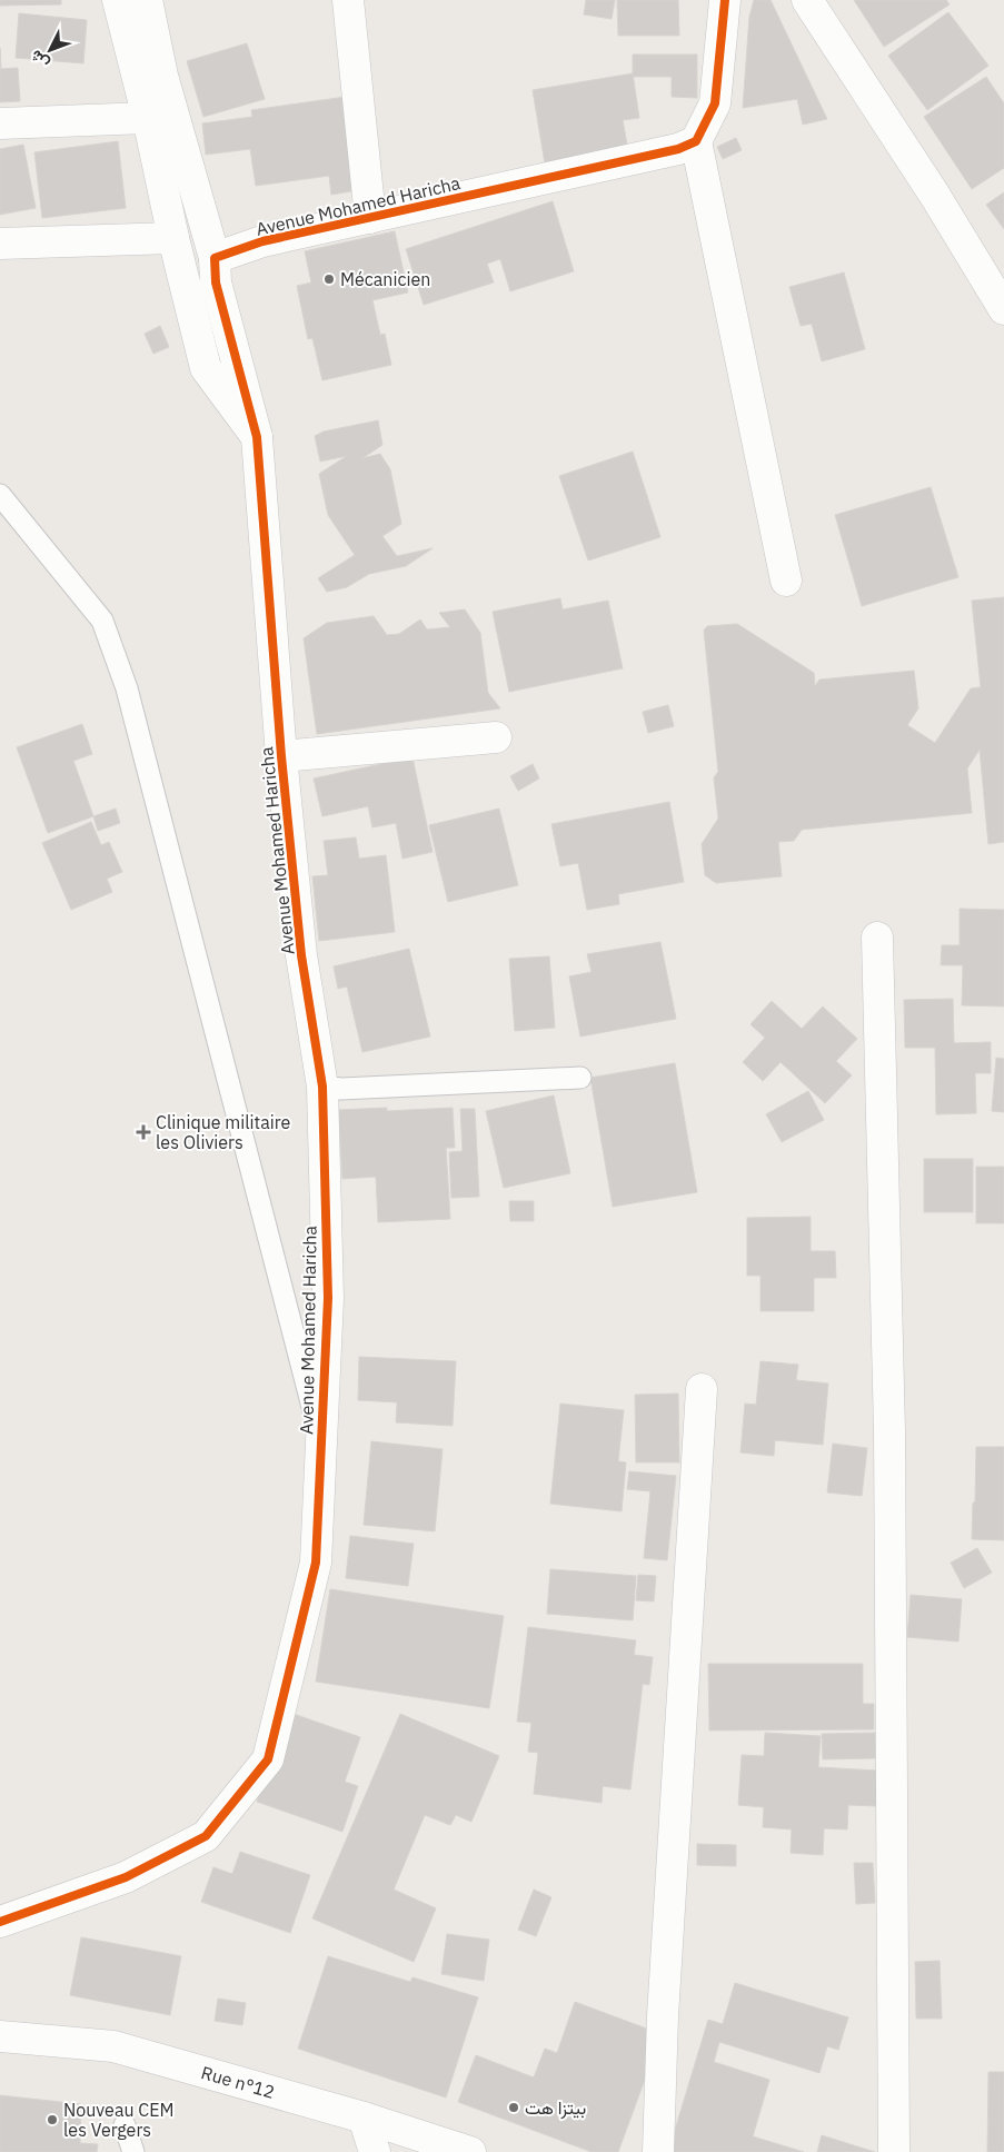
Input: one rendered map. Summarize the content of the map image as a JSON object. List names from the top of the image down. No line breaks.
{"streets":{"street":["Avenue Mohamed Haricha","Rue n°12"]},"places":{"other":["Mécanicien","بيتزا هت","Nouveau CEM les Vergers"],"health":["Clinique militaire les Oliviers"]},"north":"bottom left"}
